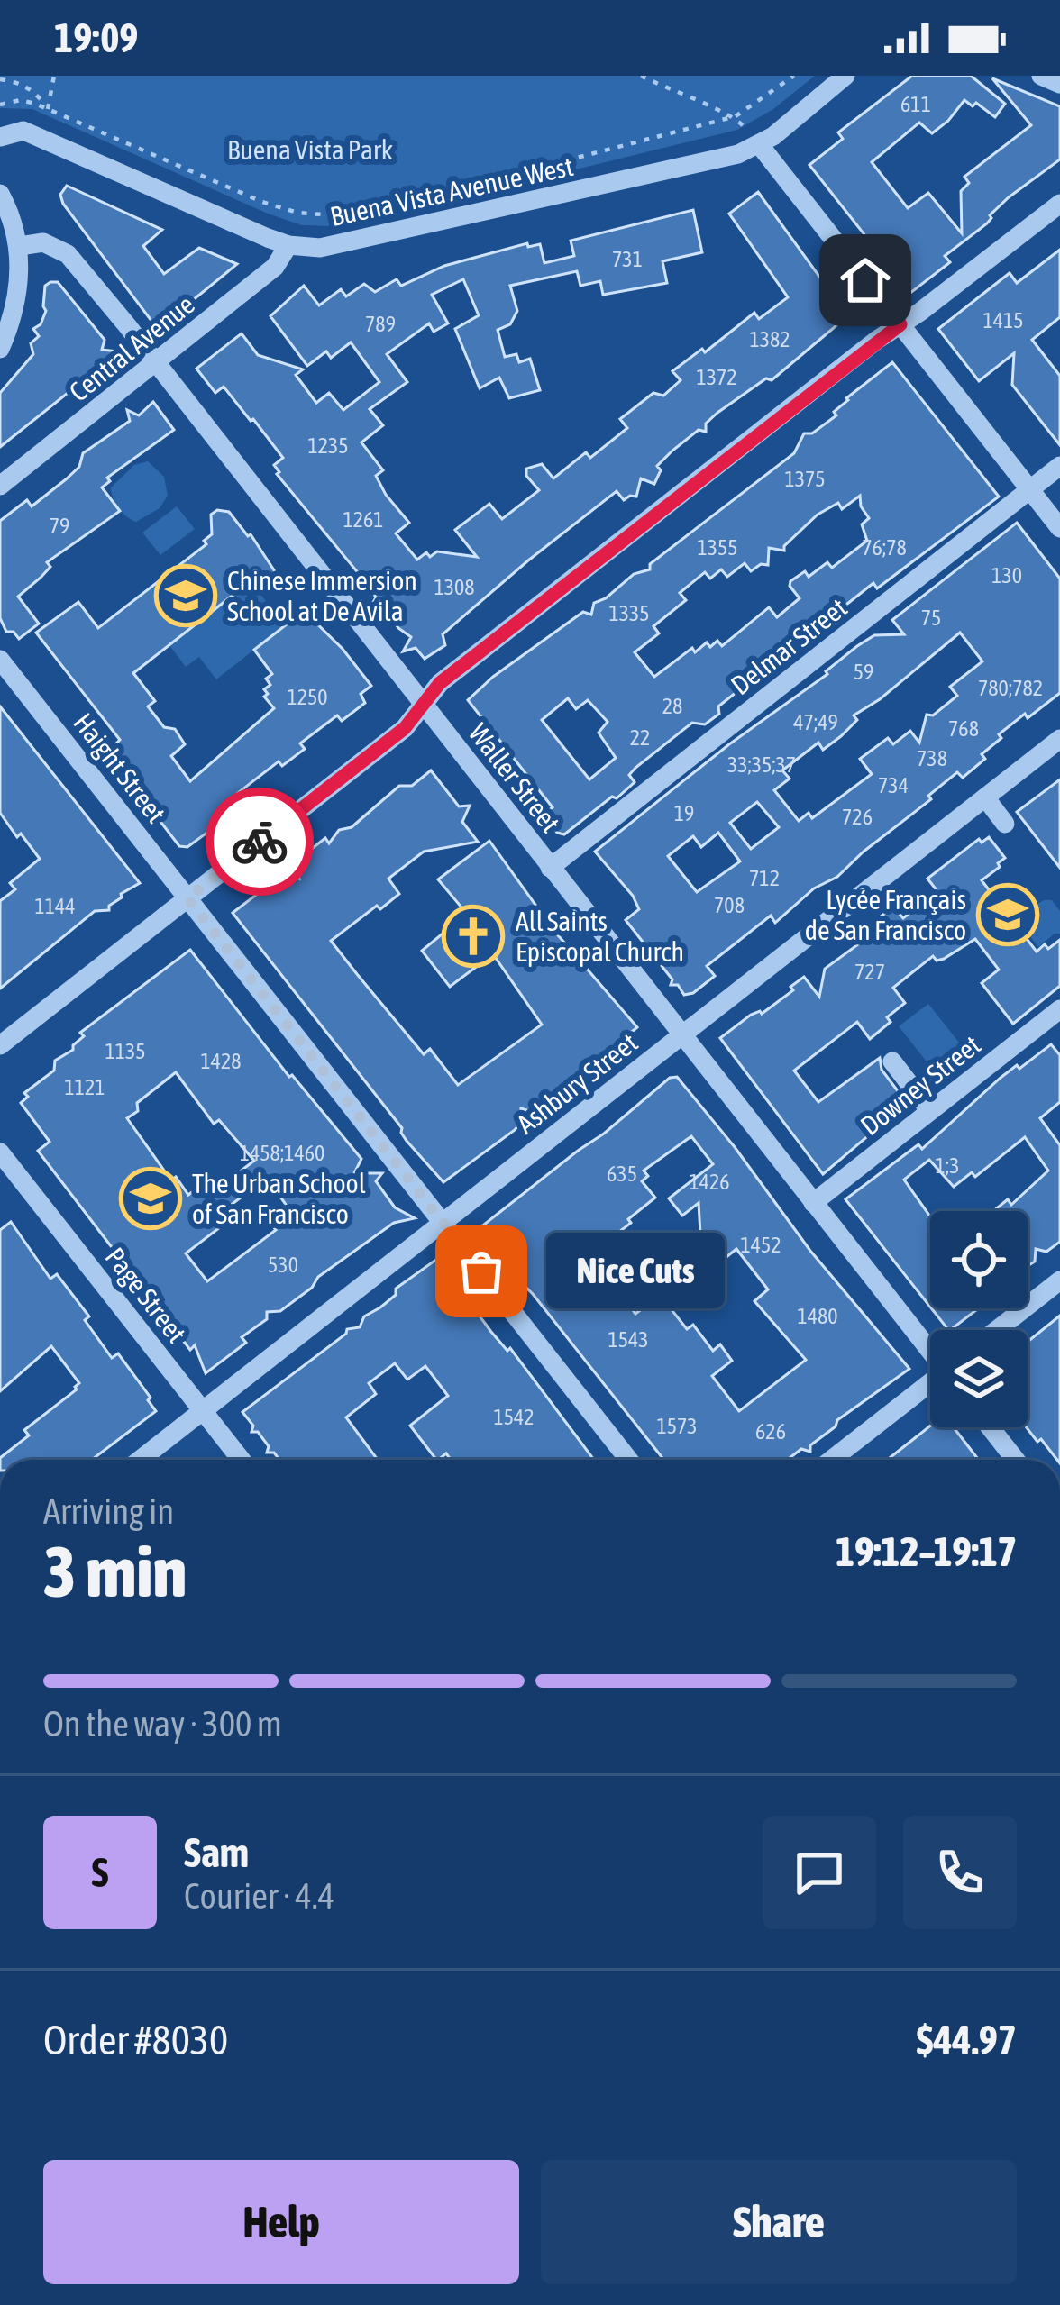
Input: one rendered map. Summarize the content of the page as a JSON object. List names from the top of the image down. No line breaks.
{"streets":{"street":["Buena Vista Avenue West","Central Avenue","Delmar Street","Haight Street","Waller Street","Ashbury Street","Downey Street","Page Street"]},"crossings":[["Buena Vista Avenue West","Central Avenue"],["Central Avenue","Waller Street"],["Delmar Street","Waller Street"],["Haight Street","Ashbury Street"],["Waller Street","Ashbury Street"],["Waller Street","Downey Street"],["Ashbury Street","Page Street"]],"parks":["Buena Vista Park"],"places":{"school or university":["Chinese Immersion School at De Avila","Lycée Français de San Francisco","The Urban School of San Francisco"],"church":["All Saints Episcopal Church"],"other":["Nice Cuts"]},"house_numbers":["611","731","1415","789","1382","1372","1235","1375","1261","79","1355","76;78","130","1308","1335","75","59","780;782","1250","28","47;49","768","22","738","33;35;37","734","19","726","712","708","1144","727","1135","1428","1121","1458;1460","1;3","635","1426","1452","530","1480","1543","1542","1573","626"],"page":{"status":"19:09","bubble":"Nice Cuts","heading":["3 min","Arriving in","19:12–19:17"],"panel":["Sam","Courier · 4.4","Order #8030","$44.97"],"bar":"On the way · 300 m","round":"S","buttons":["Help","Share"]}}
